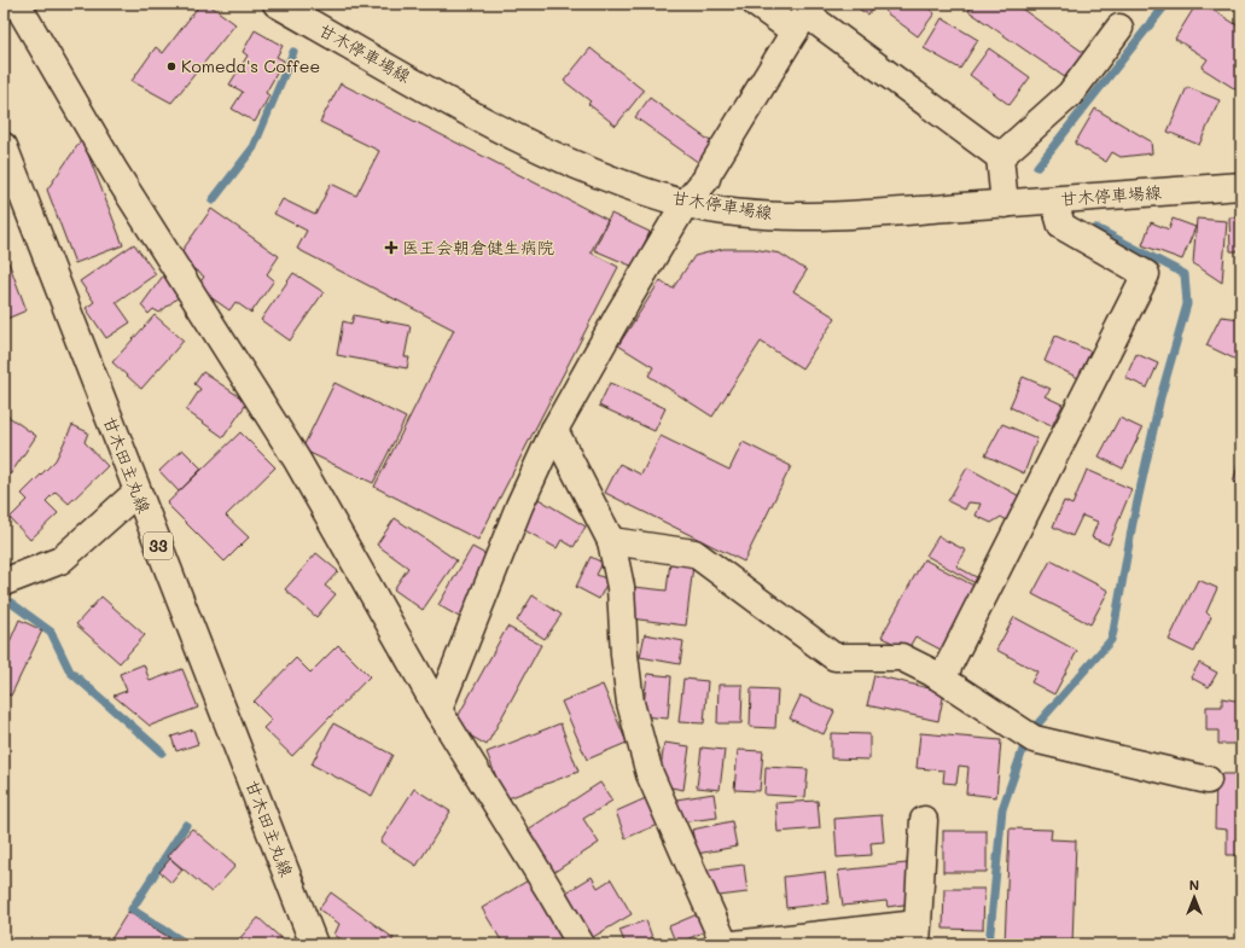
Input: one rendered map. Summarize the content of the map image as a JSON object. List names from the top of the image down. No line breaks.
{"streets":{"street":["甘木停車場線","甘木田主丸線","33"]},"places":{"other":["Komeda's Coffee"],"health":["医王会朝倉健生病院"]},"north":"top"}
